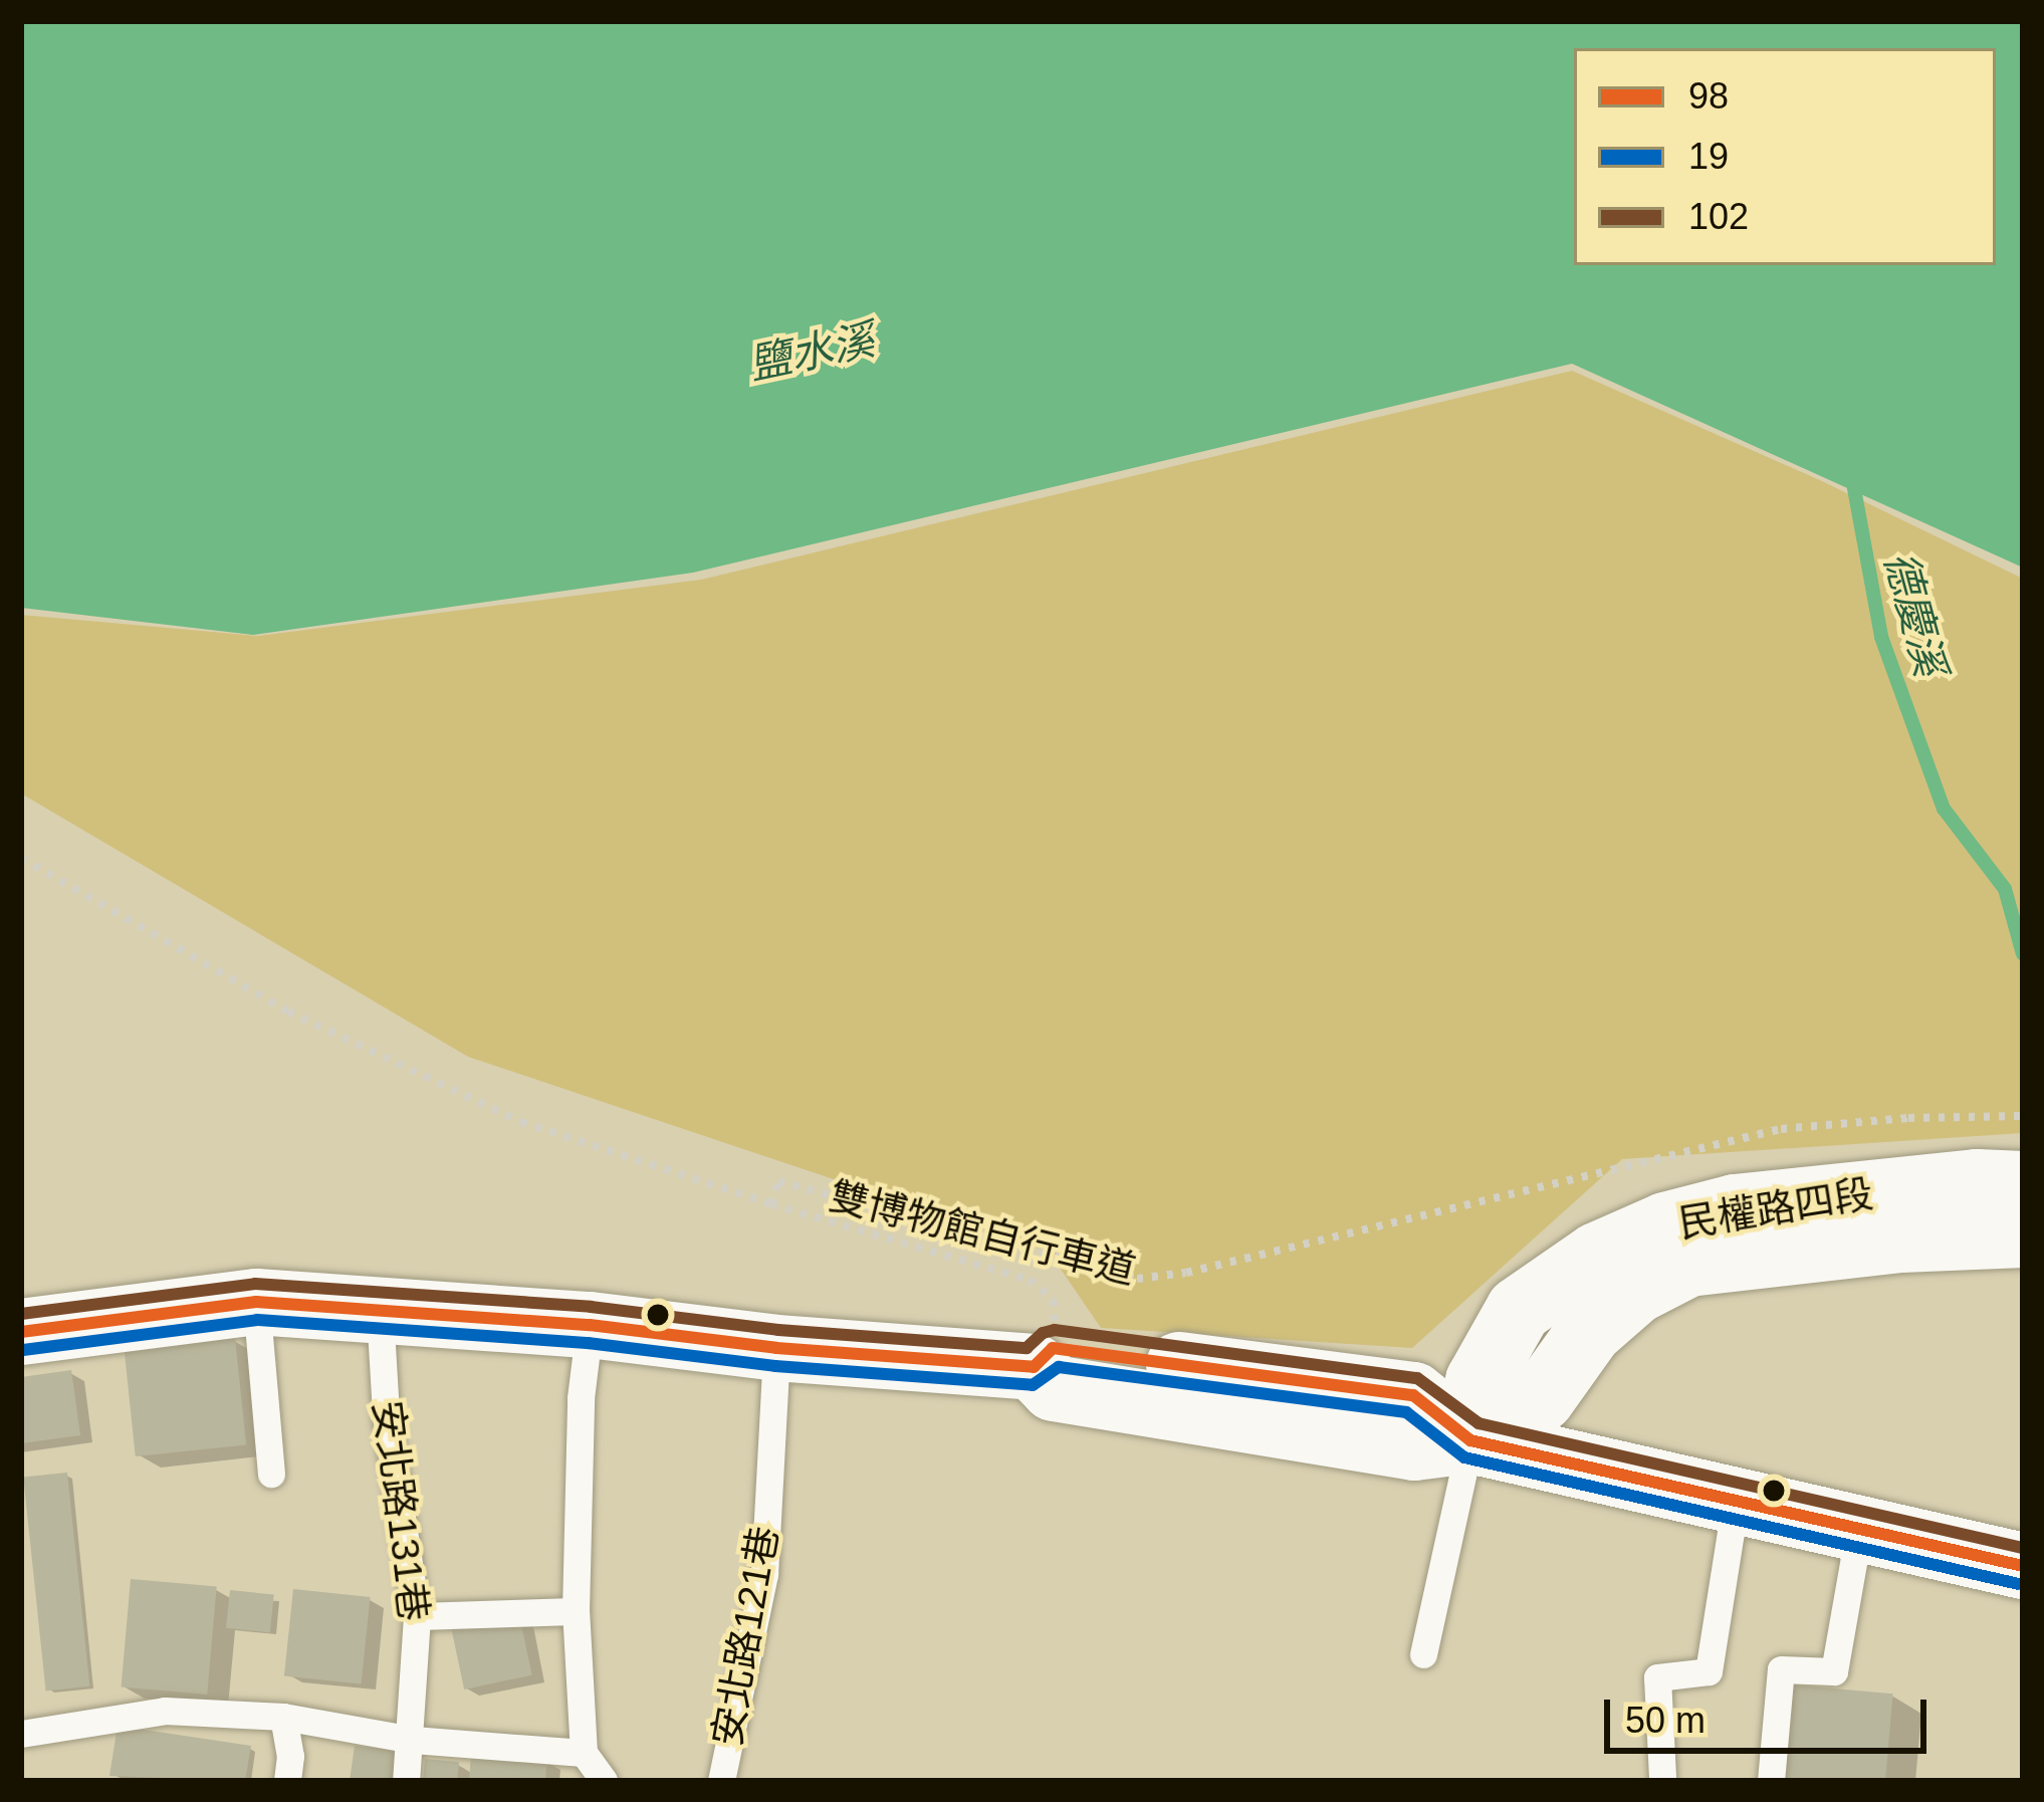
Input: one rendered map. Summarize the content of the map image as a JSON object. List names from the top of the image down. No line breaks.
{"streets":{"street":["民權路四段"],"lane":["安北路131巷","安北路121巷"],"path":["雙博物館自行車道"]},"water":["鹽水溪","德慶溪"],"lines":["transit line 102","transit line 98","transit line 19"],"legend":["98","19","102"],"scale_bar":"50 m"}
